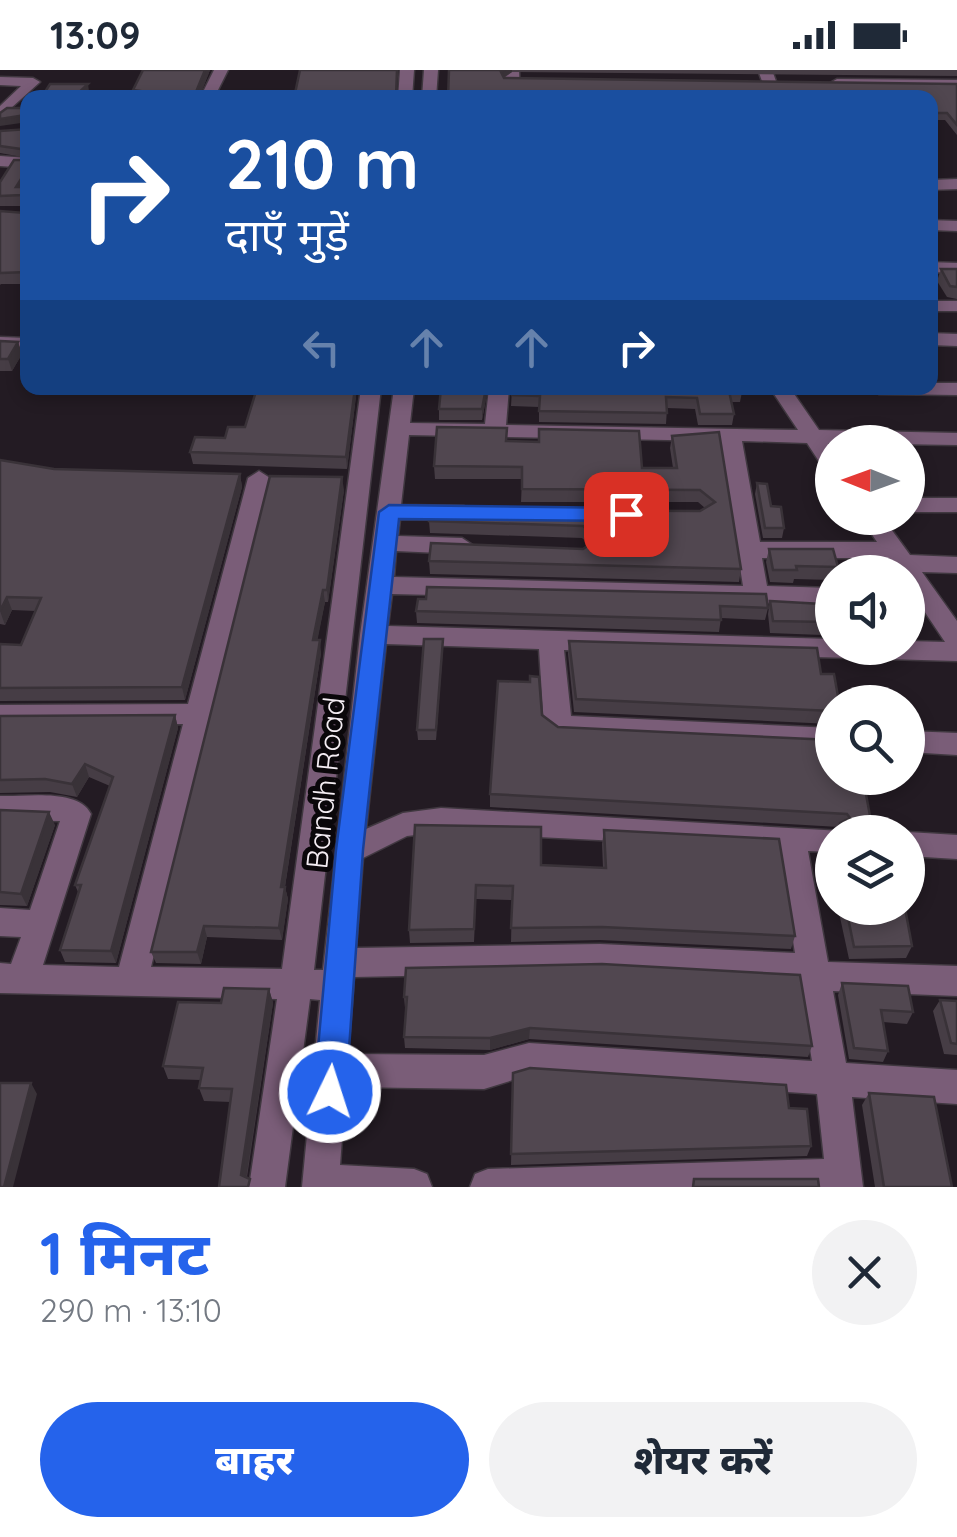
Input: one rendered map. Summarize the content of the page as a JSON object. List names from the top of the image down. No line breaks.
{"streets":{"street":["Bandh Road"]},"north":"left","page":{"status":"13:09","turn":["210 m","दाएँ मुड़ें"],"heading":["1 मिनट","290 m · 13:10"],"buttons":["बाहर","शेयर करें"]}}
